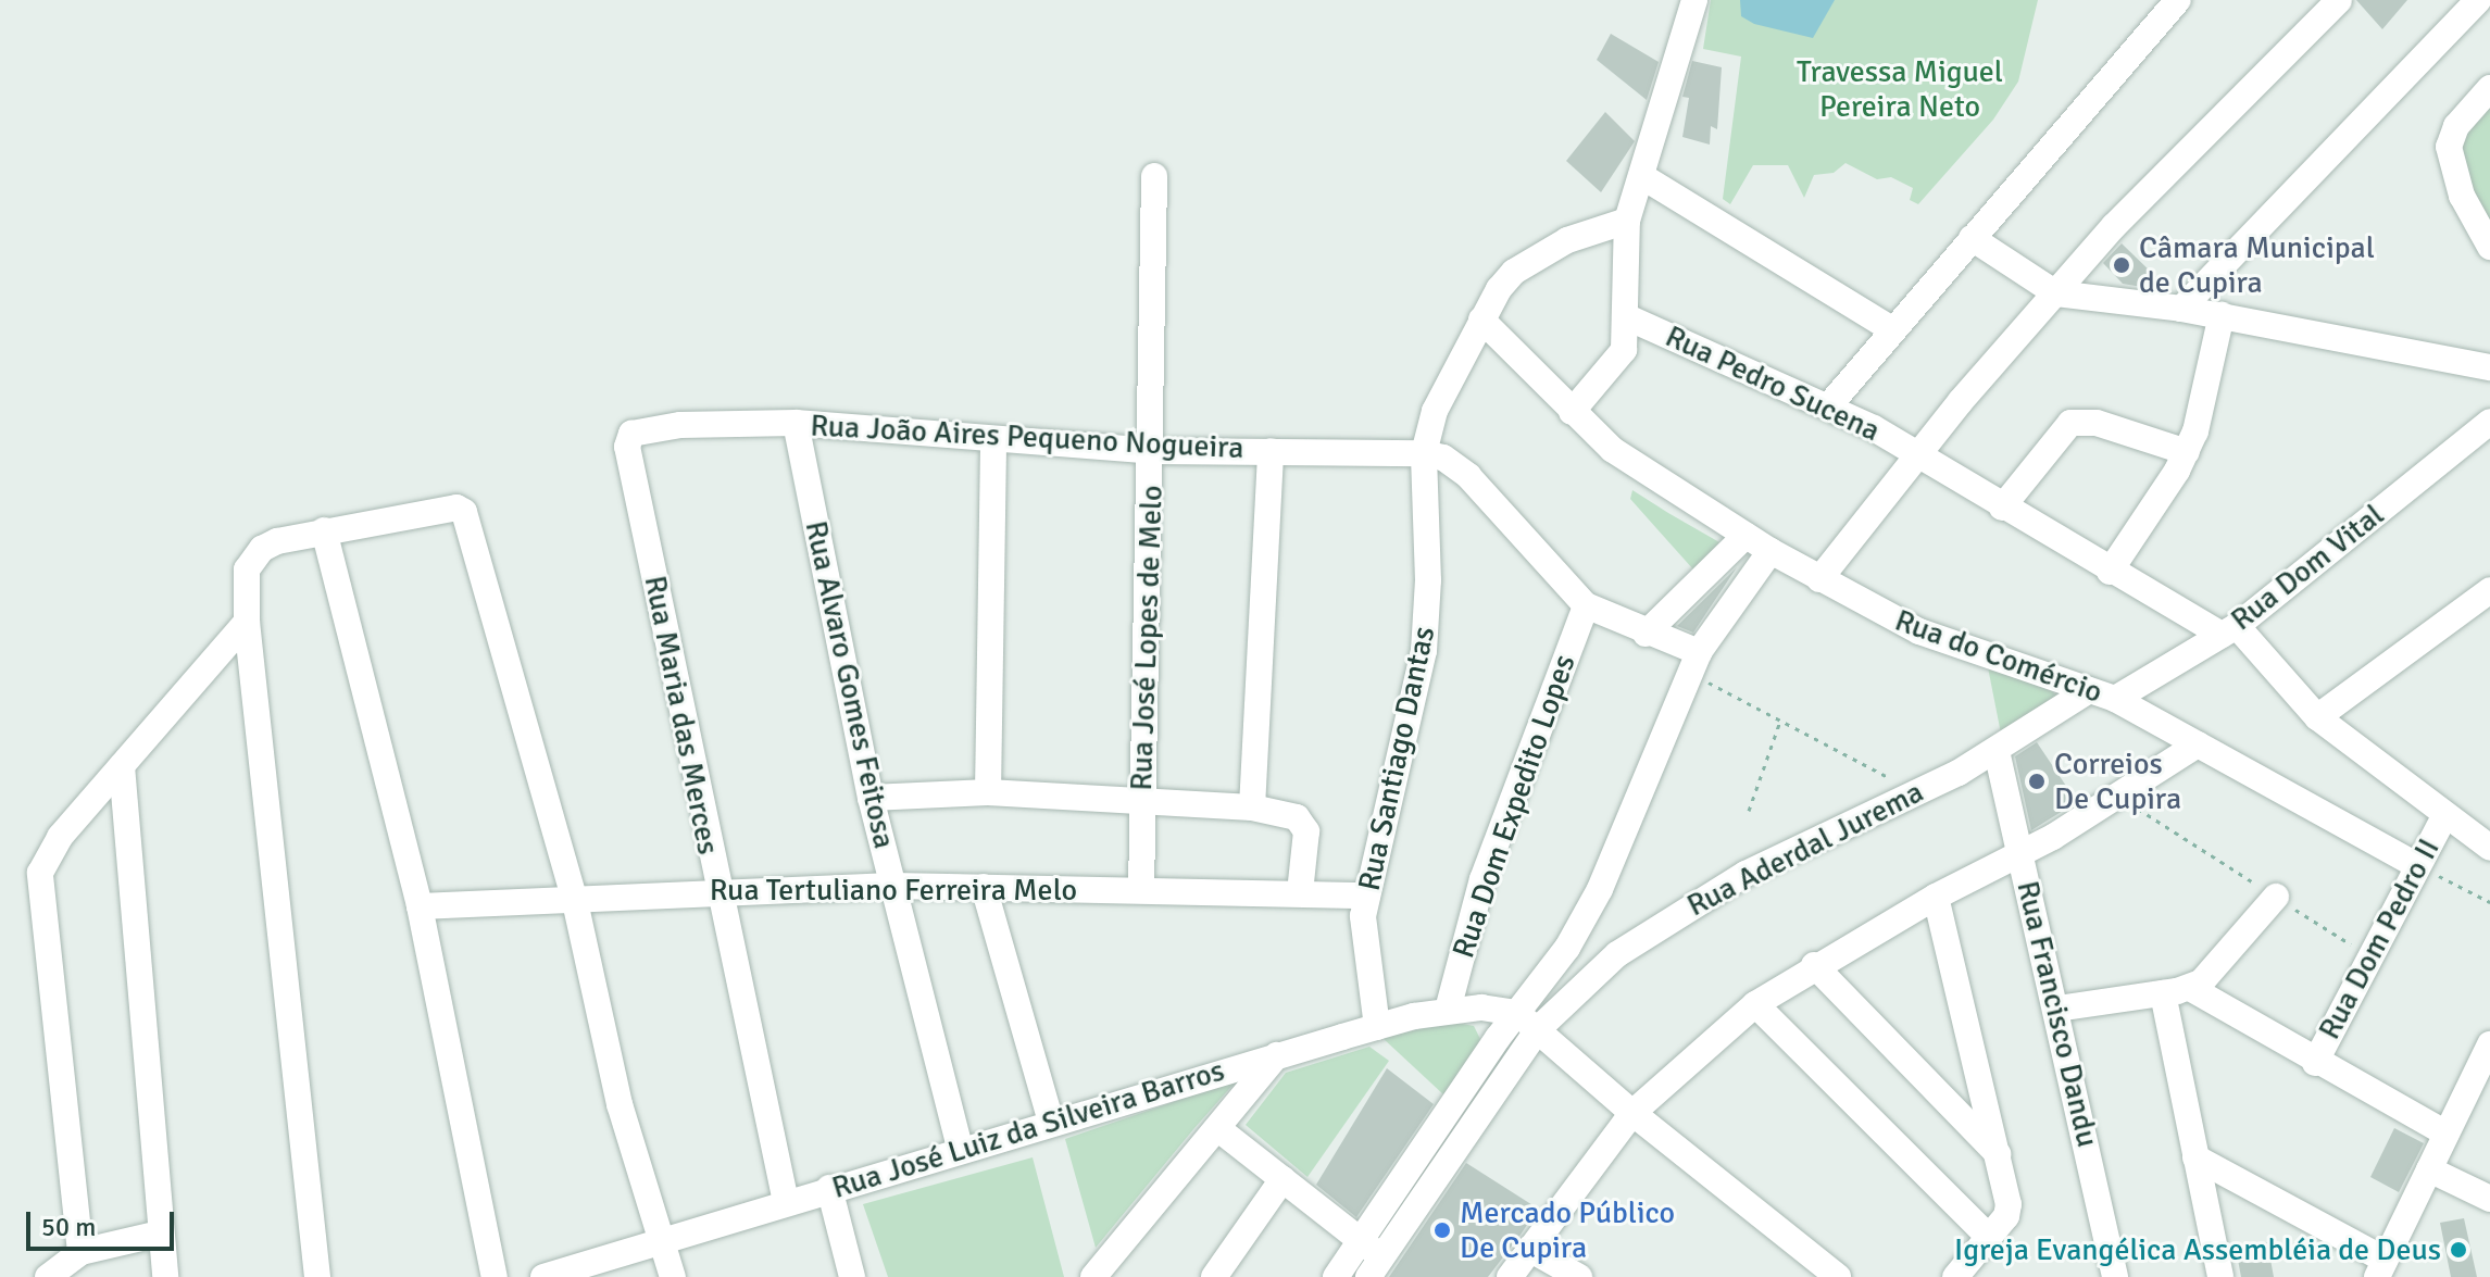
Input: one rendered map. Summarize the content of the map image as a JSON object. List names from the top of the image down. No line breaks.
{"streets":{"street":["Rua Pedro Sucena","Rua João Aires Pequeno Nogueira","Rua Dom Vital","Rua José Lopes de Melo","Rua do Comércio","Rua Alvaro Gomes Feitosa","Rua Maria das Merces","Rua Santiago Dantas","Rua Dom Expedito Lopes","Rua Aderdal Jurema","Rua Tertuliano Ferreira Melo","Rua Dom Pedro II","Rua Francisco Dandu","Rua José Luiz da Silveira Barros"]},"crossings":[["Rua Pedro Sucena","Rua Dom Vital"],["Rua Pedro Sucena","Rua Dom Pedro II"],["Rua João Aires Pequeno Nogueira","Rua José Lopes de Melo"],["Rua João Aires Pequeno Nogueira","Rua Alvaro Gomes Feitosa"],["Rua João Aires Pequeno Nogueira","Rua Maria das Merces"],["Rua João Aires Pequeno Nogueira","Rua Santiago Dantas"],["Rua Dom Vital","Rua do Comércio"],["Rua José Lopes de Melo","Rua Tertuliano Ferreira Melo"],["Rua do Comércio","Rua Santiago Dantas"],["Rua do Comércio","Rua Aderdal Jurema"],["Rua do Comércio","Rua Dom Pedro II"],["Rua Alvaro Gomes Feitosa","Rua Tertuliano Ferreira Melo"],["Rua Alvaro Gomes Feitosa","Rua José Luiz da Silveira Barros"],["Rua Maria das Merces","Rua Tertuliano Ferreira Melo"],["Rua Maria das Merces","Rua José Luiz da Silveira Barros"],["Rua Santiago Dantas","Rua Tertuliano Ferreira Melo"],["Rua Santiago Dantas","Rua José Luiz da Silveira Barros"],["Rua Dom Expedito Lopes","Rua José Luiz da Silveira Barros"],["Rua Aderdal Jurema","Rua Francisco Dandu"],["Rua Aderdal Jurema","Rua José Luiz da Silveira Barros"]],"parks":["Travessa Miguel Pereira Neto"],"places":["Câmara Municipal de Cupira","Correios De Cupira","Mercado Público De Cupira","Igreja Evangélica Assembléia de Deus"],"scale_bar":"50 m"}
